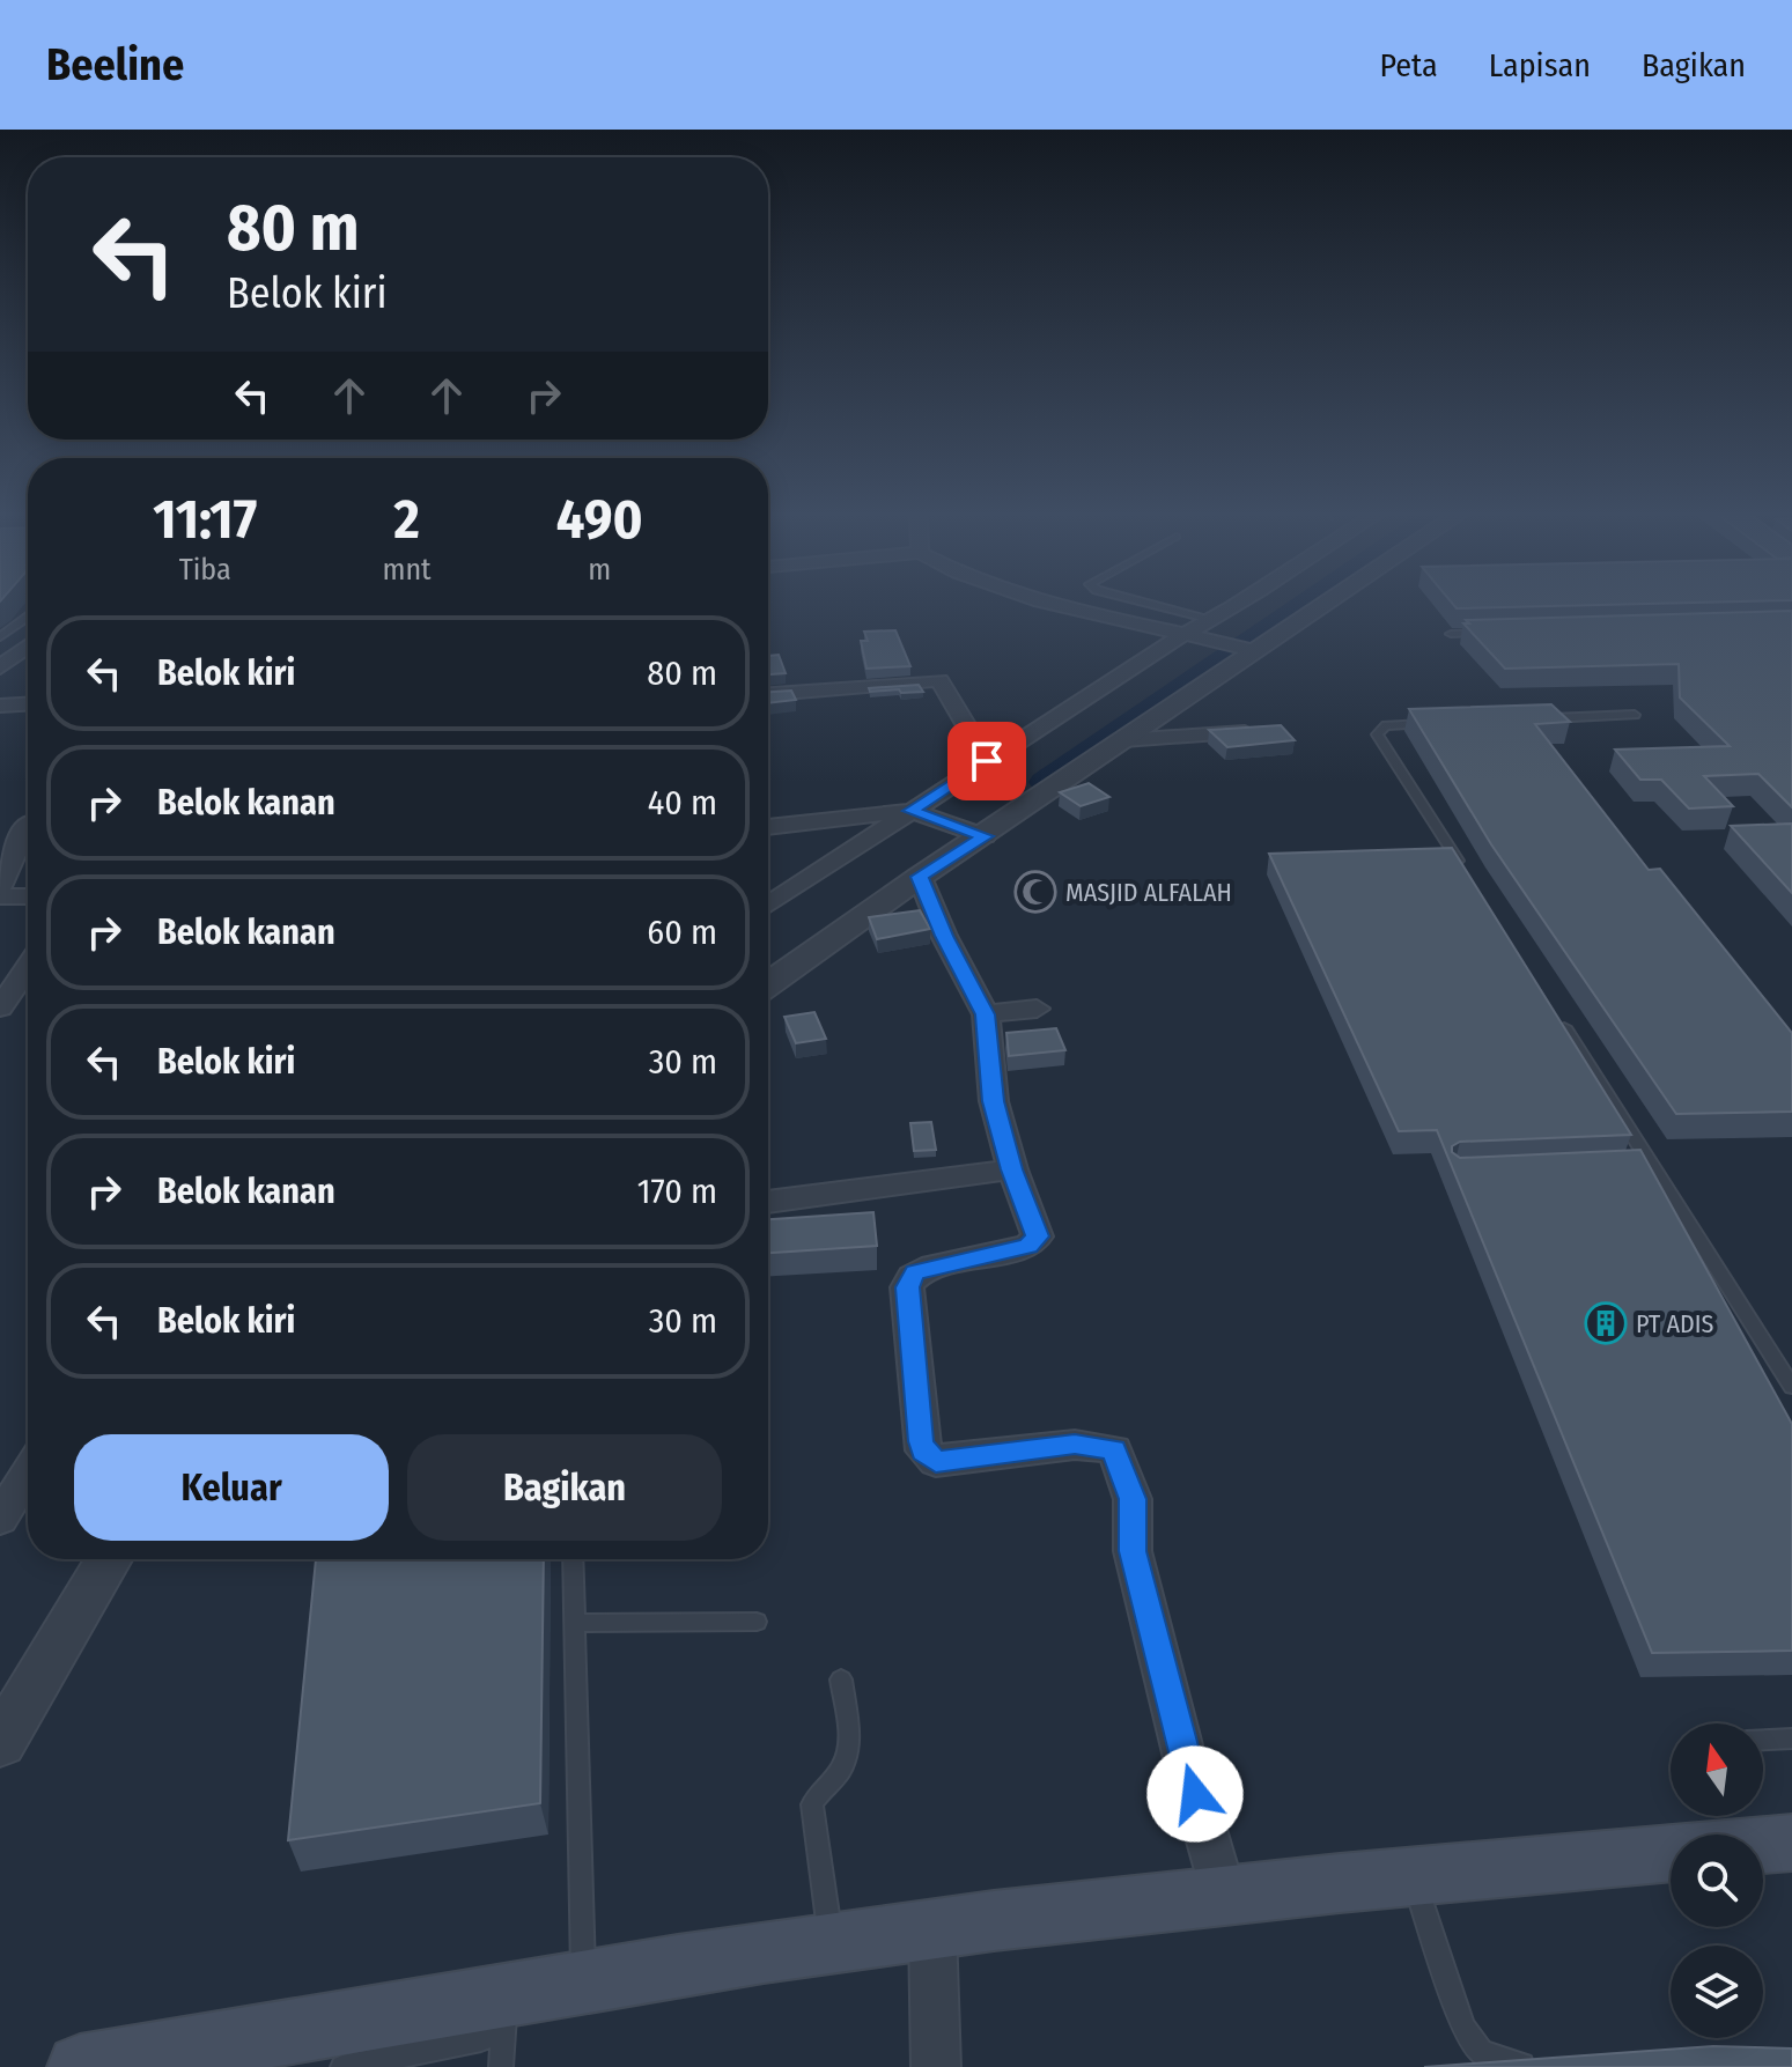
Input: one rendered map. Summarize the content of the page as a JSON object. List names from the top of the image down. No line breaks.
{"places":{"mosque":["MASJID ALFALAH"],"building":["PT ADIS"]},"north":"top","page":{"header":"Beeline","nav":["Peta","Lapisan","Bagikan"],"turn":["80 m","Belok kiri"],"eta":["11:17","Tiba","2","mnt","490","m"],"list":[{"name":"Belok kiri","value":"80 m"},{"name":"Belok kanan","value":"40 m"},{"name":"Belok kanan","value":"60 m"},{"name":"Belok kiri","value":"30 m"},{"name":"Belok kanan","value":"170 m"},{"name":"Belok kiri","value":"30 m"}],"buttons":["Keluar","Bagikan"]}}
